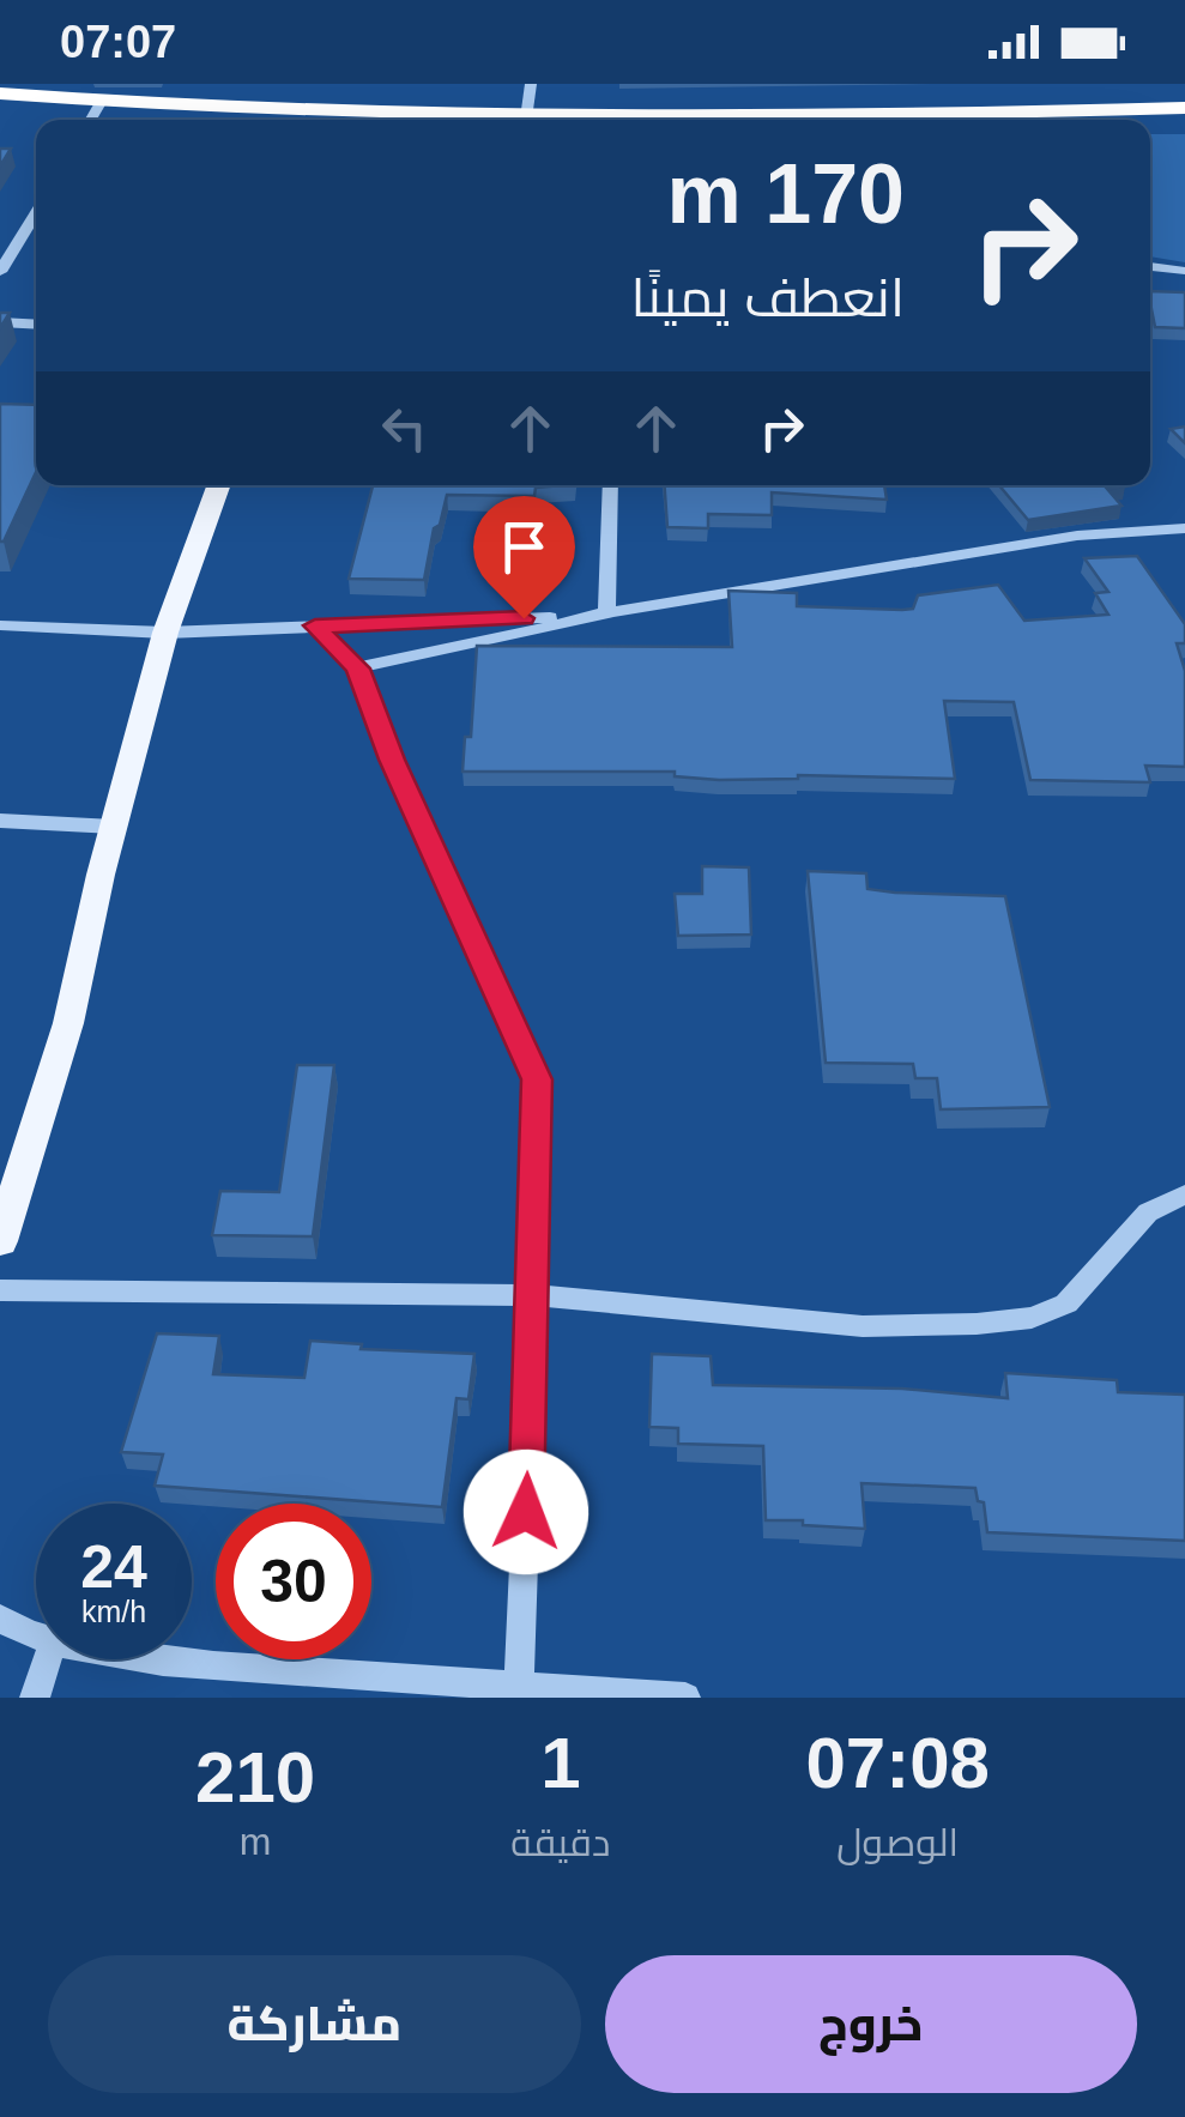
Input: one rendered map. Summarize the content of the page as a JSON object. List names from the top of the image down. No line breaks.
{"page":{"status":"07:07","turn":["170 m","انعطف يمينًا"],"speed":"24 km/h","limit":"30","eta":["07:08","الوصول","1","دقيقة","210","m"],"buttons":["خروج","مشاركة"]}}
